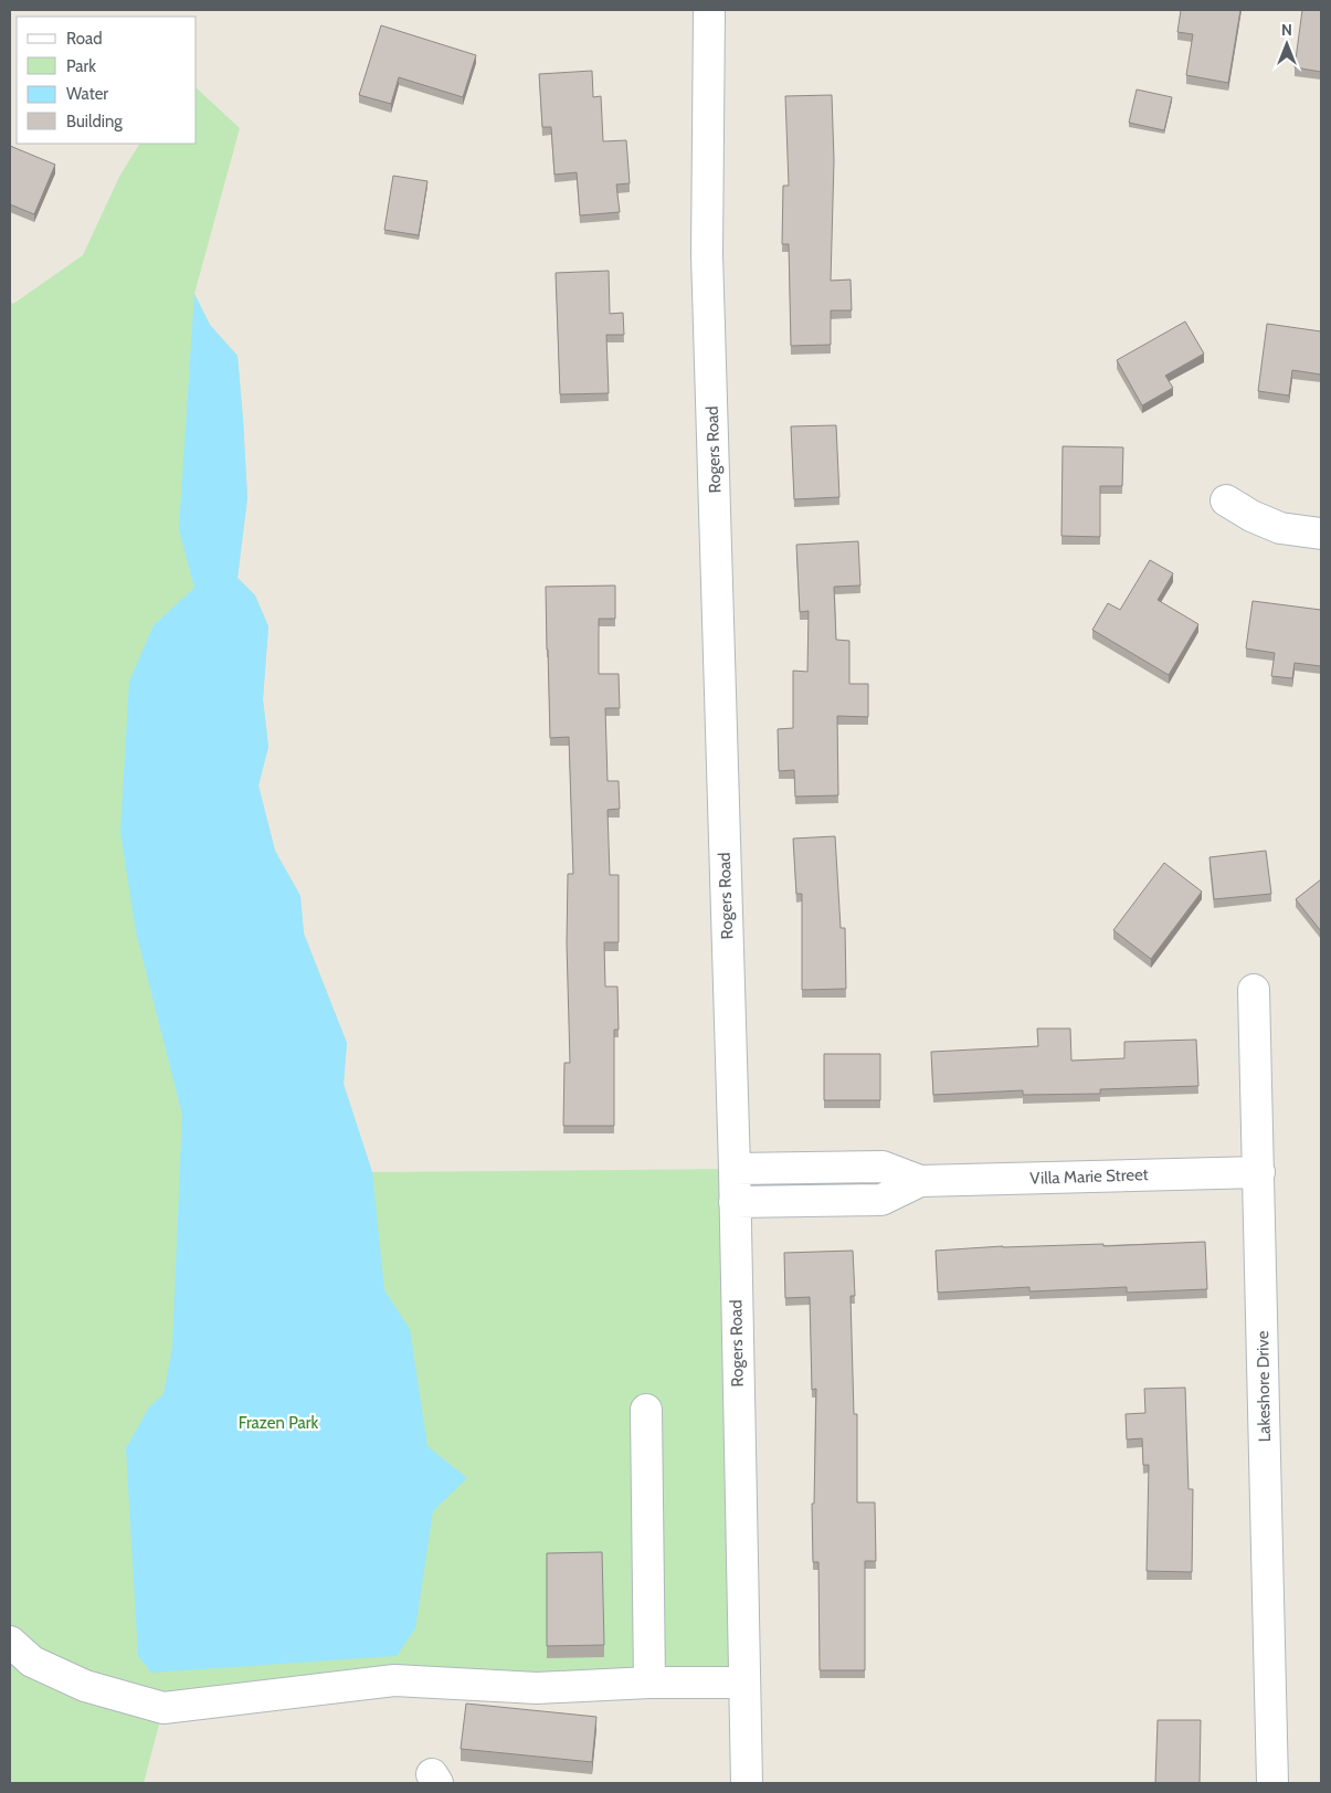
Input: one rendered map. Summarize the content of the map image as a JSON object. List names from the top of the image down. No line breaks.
{"streets":{"street":["Rogers Road","Villa Marie Street","Lakeshore Drive"]},"crossings":[["Rogers Road","Villa Marie Street"],["Villa Marie Street","Lakeshore Drive"]],"parks":["Frazen Park"],"legend":["Road","Park","Water","Building"],"north":"top"}
